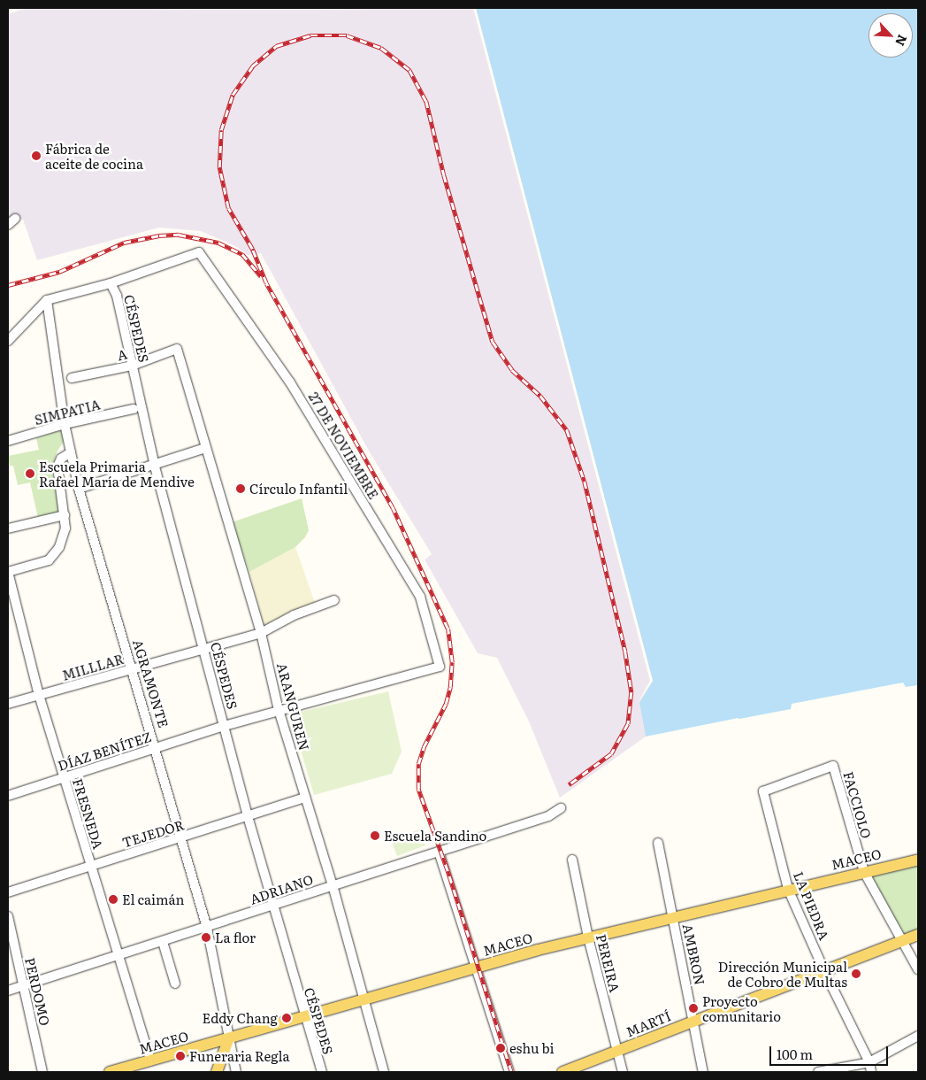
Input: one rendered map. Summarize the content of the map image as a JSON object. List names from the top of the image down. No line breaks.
{"streets":{"main road":["MACEO","MARTÍ"],"street":["CÉSPEDES","A","SIMPATIA","27 DE NOVIEMBRE","MILLLAR","AGRAMONTE","ARANGUREN","DÍAZ BENÍTEZ","FACCIOLO","FRESNEDA","TEJEDOR","ADRIANO","LA PIEDRA","AMBRON","PEREIRA","PERDOMO"]},"crossings":[["CÉSPEDES","A"],["CÉSPEDES","27 DE NOVIEMBRE"],["CÉSPEDES","MILLLAR"],["CÉSPEDES","DÍAZ BENÍTEZ"],["CÉSPEDES","TEJEDOR"],["CÉSPEDES","MACEO"],["CÉSPEDES","ADRIANO"],["A","ARANGUREN"],["SIMPATIA","AGRAMONTE"],["27 DE NOVIEMBRE","DÍAZ BENÍTEZ"],["MILLLAR","AGRAMONTE"],["MILLLAR","ARANGUREN"],["MILLLAR","FRESNEDA"],["AGRAMONTE","DÍAZ BENÍTEZ"],["AGRAMONTE","TEJEDOR"],["AGRAMONTE","MACEO"],["AGRAMONTE","ADRIANO"],["ARANGUREN","DÍAZ BENÍTEZ"],["ARANGUREN","TEJEDOR"],["ARANGUREN","MACEO"],["ARANGUREN","ADRIANO"],["DÍAZ BENÍTEZ","FRESNEDA"],["FACCIOLO","MACEO"],["FACCIOLO","LA PIEDRA"],["FACCIOLO","MARTÍ"],["FRESNEDA","TEJEDOR"],["FRESNEDA","MACEO"],["FRESNEDA","ADRIANO"],["MACEO","LA PIEDRA"],["MACEO","AMBRON"],["MACEO","PEREIRA"],["ADRIANO","PERDOMO"],["LA PIEDRA","MARTÍ"],["AMBRON","MARTÍ"],["PEREIRA","MARTÍ"]],"places":["Fábrica de aceite de cocina","Escuela Primaria Rafael María de Mendive","Círculo Infantil","Escuela Sandino","El caimán","La flor","Dirección Municipal de Cobro de Multas","Proyecto comunitario","Eddy Chang","eshu bi","Funeraria Regla"],"scale_bar":"100 m","north":"bottom right"}
